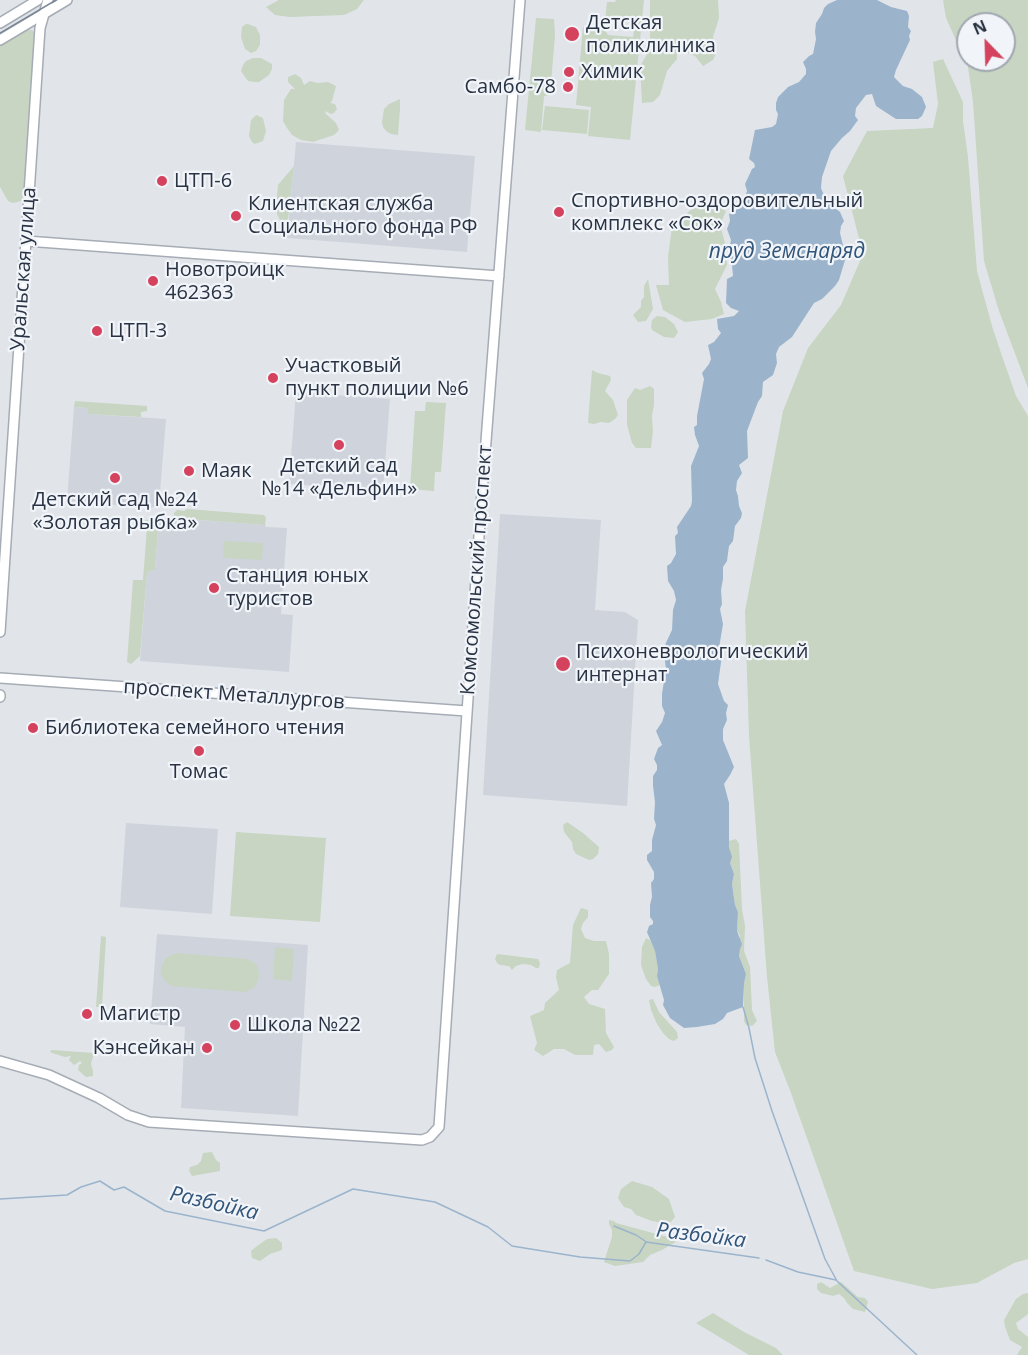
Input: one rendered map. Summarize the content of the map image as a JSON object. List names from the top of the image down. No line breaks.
{"streets":{"street":["Уральская улица","Комсомольский проспект","проспект Металлургов"]},"crossings":[["Комсомольский проспект","проспект Металлургов"]],"water":["пруд Земснаряд","Разбойка"],"places":["Детская поликлиника","Химик","Самбо-78","ЦТП-6","Спортивно-оздоровительный комплекс «Сок»","Клиентская служба Социального фонда РФ","Новотроицк 462363","ЦТП-3","Участковый пункт полиции №6","Детский сад №14 «Дельфин»","Маяк","Детский сад №24 «Золотая рыбка»","Станция юных туристов","Психоневрологический интернат","Библиотека семейного чтения","Томас","Магистр","Школа №22","Кэнсейкан"],"north":"top left"}
